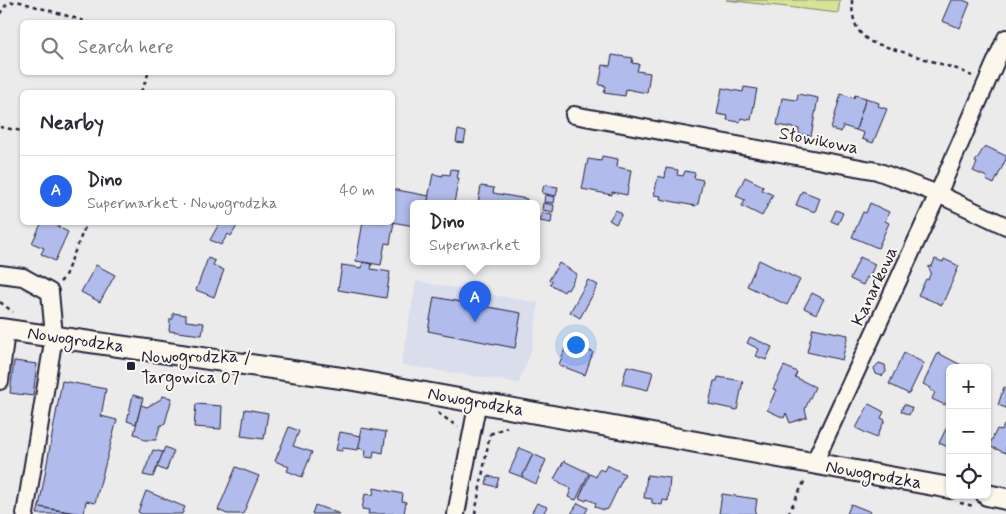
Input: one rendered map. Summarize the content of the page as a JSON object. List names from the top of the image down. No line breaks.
{"streets":{"main road":["Nowogrodzka"],"street":["Słowikowa","Kanarkowa"]},"crossings":[["Słowikowa","Kanarkowa"],["Kanarkowa","Nowogrodzka"]],"places":{"transit":["Nowogrodzka / Targowica 07"]},"page":{"search":"Search here","heading":"Nearby","list":[{"mark":"A","name":"Dino","note":"Supermarket · Nowogrodzka","value":"40 m"}],"popup":["Dino","Supermarket"],"pins":"A","map_buttons":["+","−"]}}
